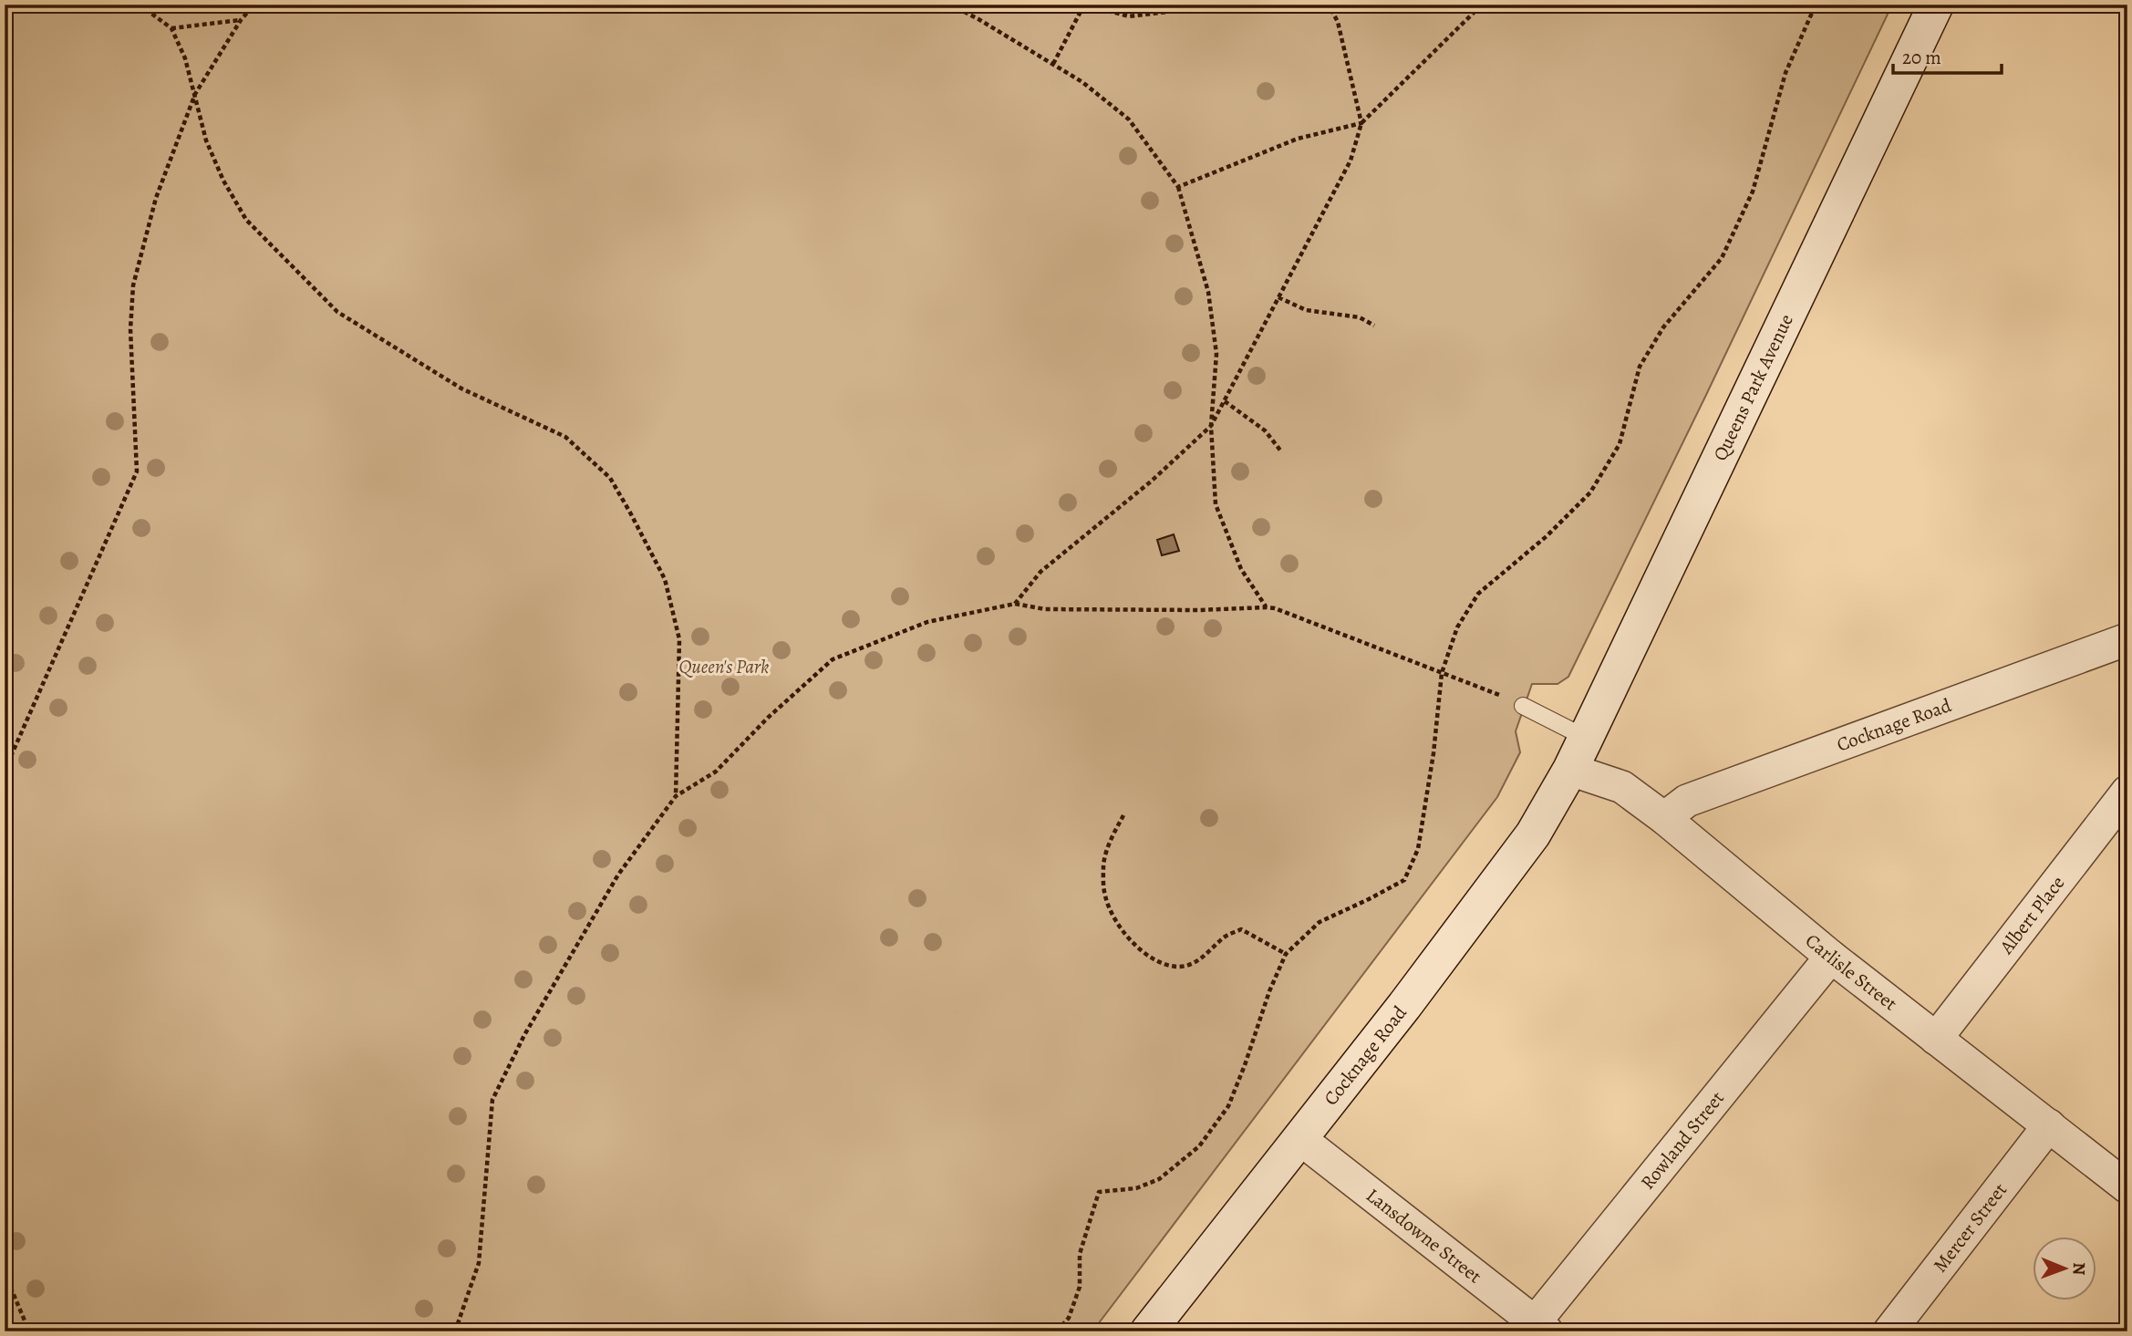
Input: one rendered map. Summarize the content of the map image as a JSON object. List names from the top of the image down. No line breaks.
{"streets":{"street":["Queens Park Avenue","Cocknage Road","Albert Place","Carlisle Street","Rowland Street","Mercer Street","Lansdowne Street"]},"crossings":[["Queens Park Avenue","Cocknage Road"],["Queens Park Avenue","Carlisle Street"],["Cocknage Road","Carlisle Street"],["Cocknage Road","Lansdowne Street"],["Albert Place","Carlisle Street"],["Carlisle Street","Rowland Street"],["Carlisle Street","Mercer Street"],["Rowland Street","Lansdowne Street"]],"parks":["Queen's Park"],"scale_bar":"20 m","north":"right"}
